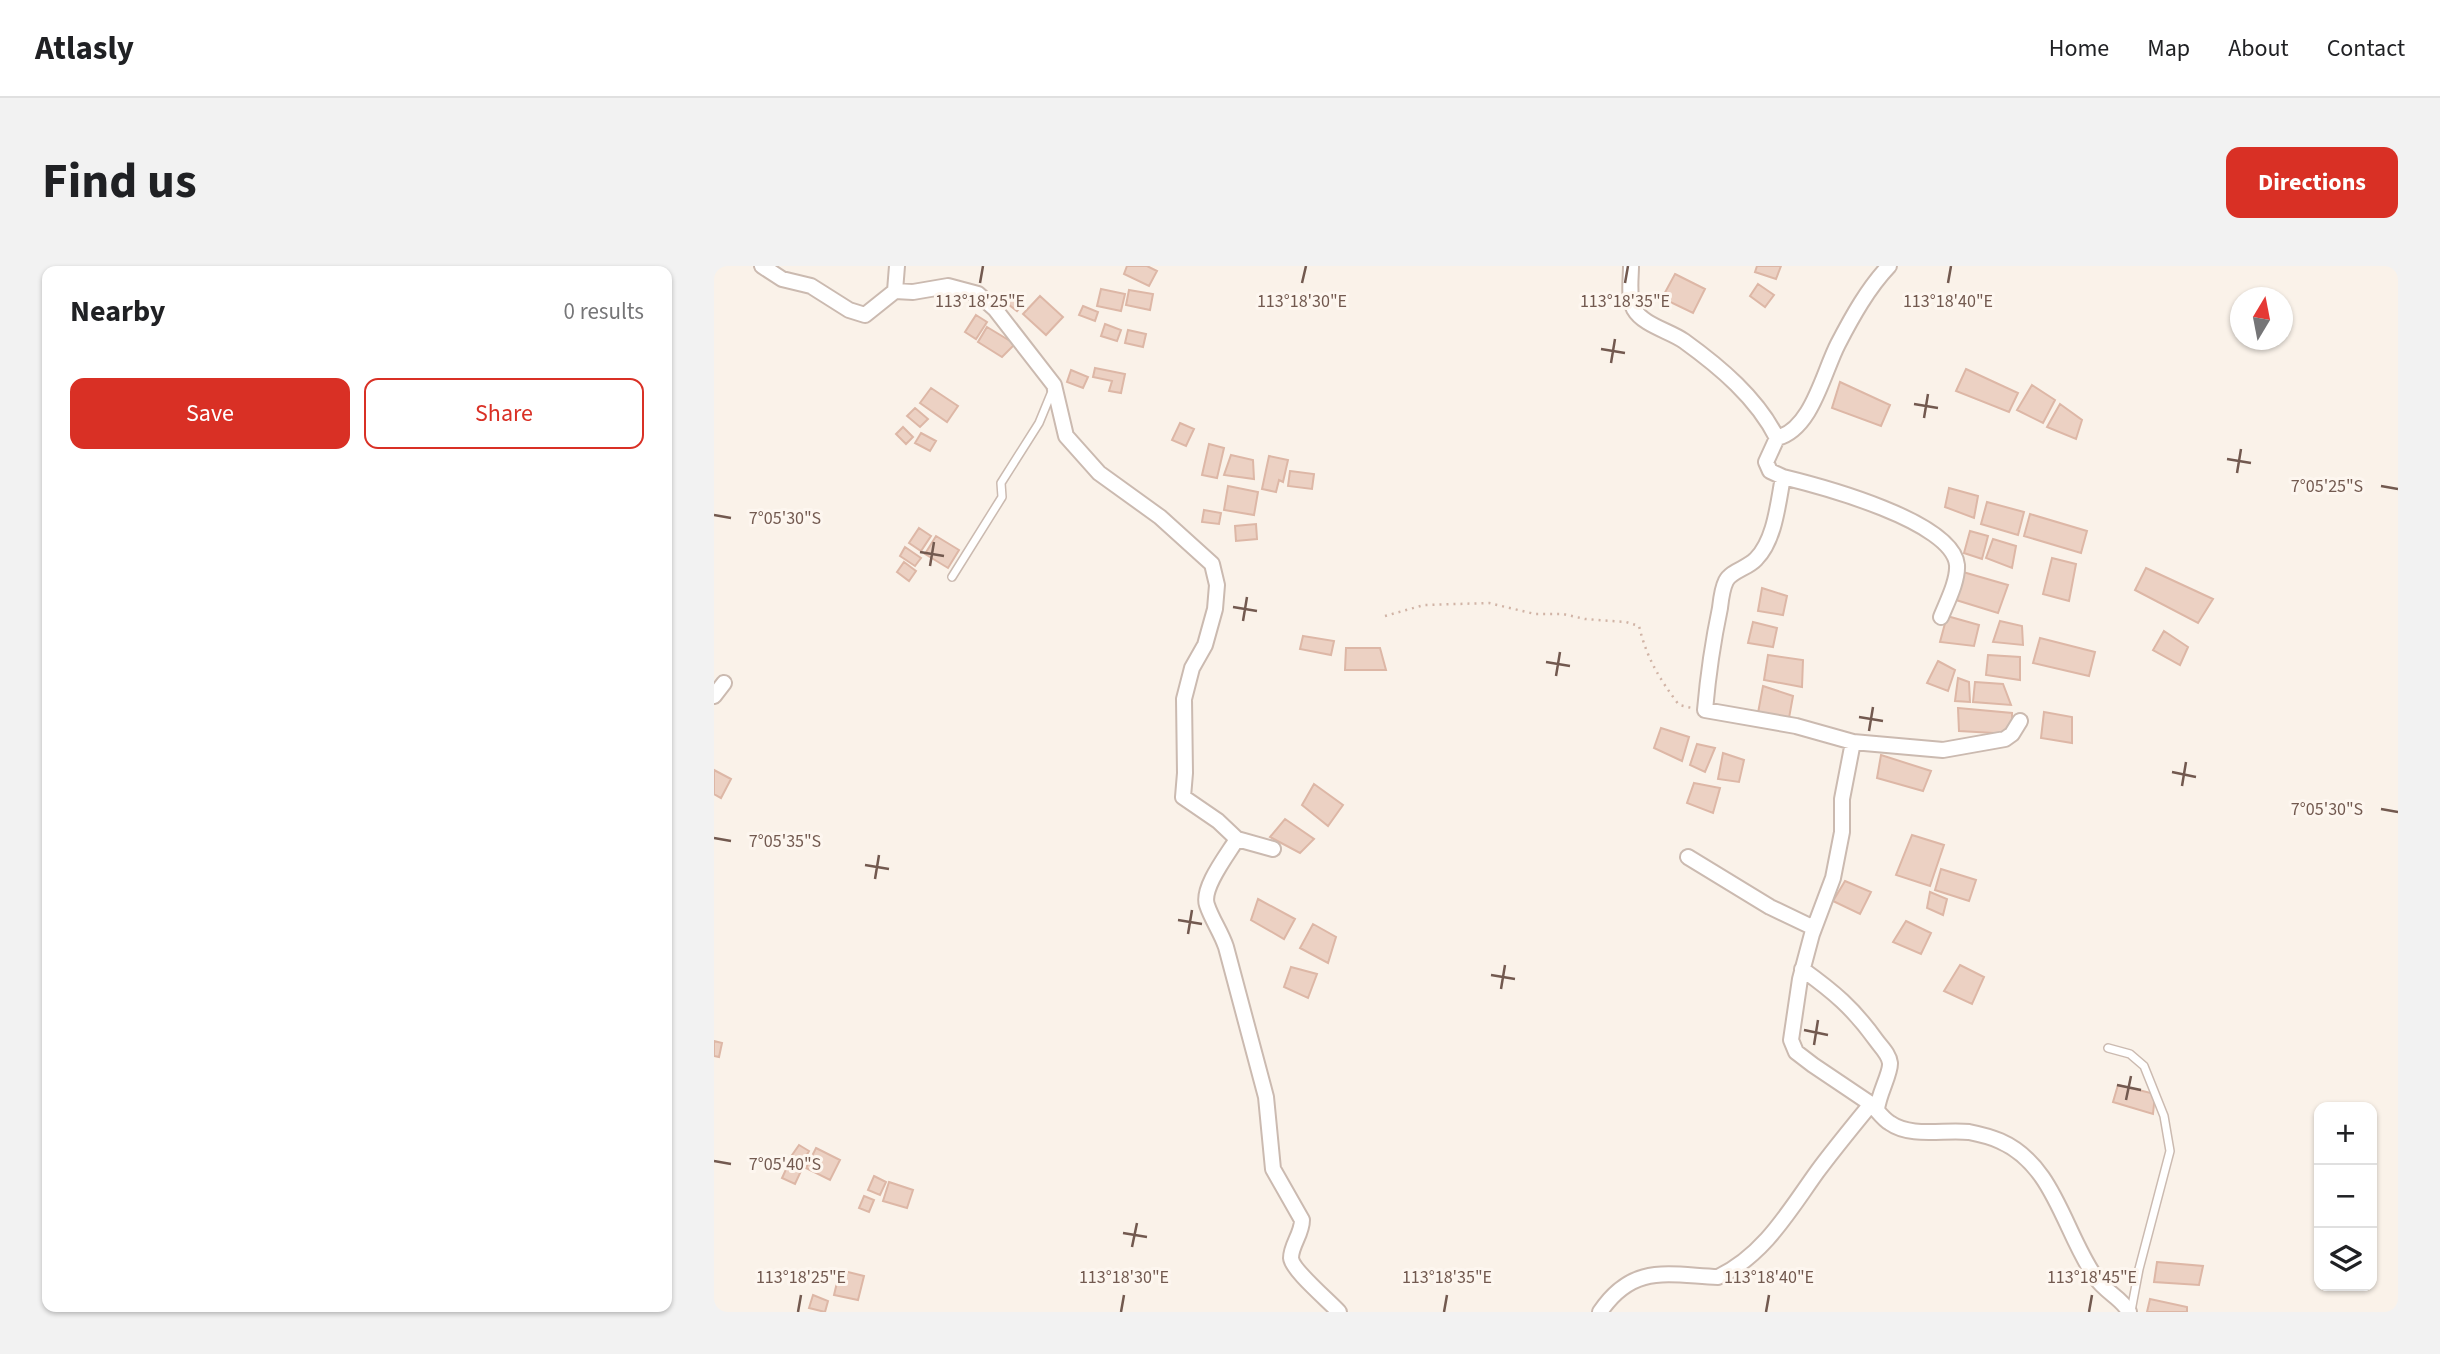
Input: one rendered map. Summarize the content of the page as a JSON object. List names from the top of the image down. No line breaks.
{"north":"top","page":{"header":"Atlasly","nav":["Home","Map","About","Contact"],"title":"Find us","buttons":["Directions",["Save","Share"]],"heading":["Nearby","0 results"],"map_buttons":["+","−"]},"coordinates":["113°18'25\"E","113°18'30\"E","113°18'35\"E","113°18'40\"E","7°05'25\"S","7°05'30\"S","7°05'35\"S","7°05'40\"S","113°18'45\"E"]}
